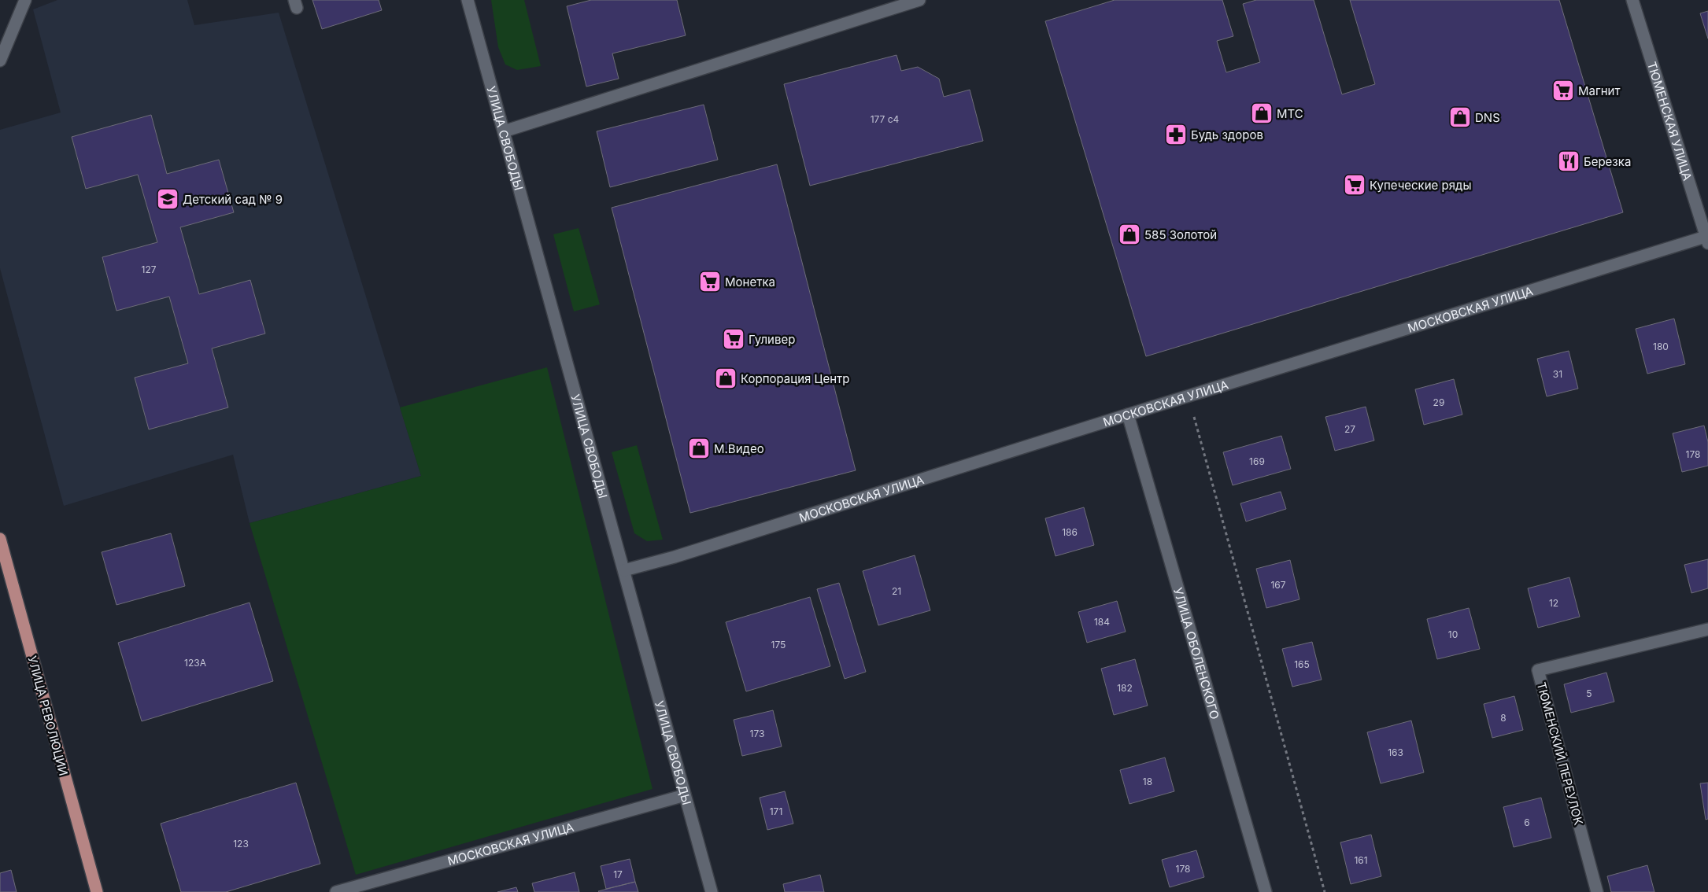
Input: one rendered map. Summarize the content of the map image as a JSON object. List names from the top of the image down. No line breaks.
{"streets":{"main road":["УЛИЦА РЕВОЛЮЦИИ"],"street":["ТЮМЕНСКАЯ УЛИЦА","УЛИЦА СВОБОДЫ","МОСКОВСКАЯ УЛИЦА","УЛИЦА ОБОЛЕНСКОГО","ТЮМЕНСКИЙ ПЕРЕУЛОК"]},"crossings":[["ТЮМЕНСКАЯ УЛИЦА","МОСКОВСКАЯ УЛИЦА"],["УЛИЦА СВОБОДЫ","МОСКОВСКАЯ УЛИЦА"],["МОСКОВСКАЯ УЛИЦА","УЛИЦА ОБОЛЕНСКОГО"]],"places":{"supermarket":["Магнит","Купеческие ряды","Монетка","Гуливер"],"shop":["МТС","DNS","585 Золотой","Корпорация Центр","М.Видео"],"pharmacy":["Будь здоров"],"restaurant":["Березка"],"school or university":["Детский сад № 9"]},"house_numbers":["177 с4","127","180","31","29","27","178","169","186","167","21","12","184","10","175","123А","165","182","5","8","173","163","18","171","6","123","161","178","17"]}
